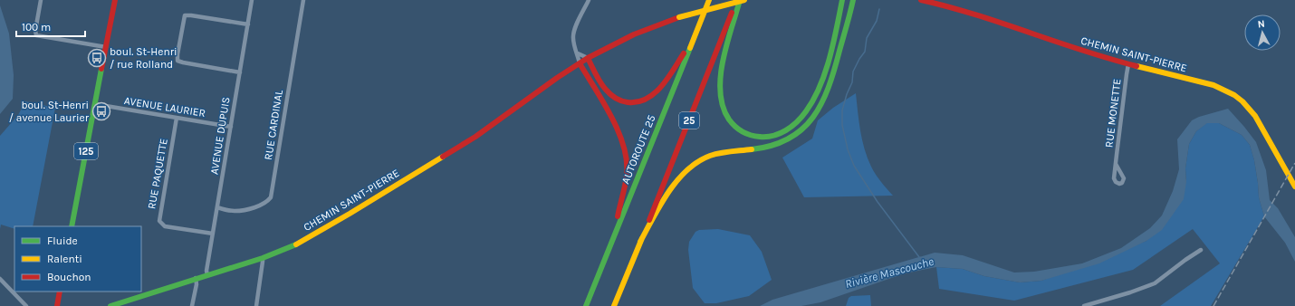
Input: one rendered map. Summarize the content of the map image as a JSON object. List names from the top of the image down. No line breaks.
{"streets":{"main road":["CHEMIN SAINT-PIERRE","25","AUTOROUTE 25","125"],"street":["AVENUE LAURIER","RUE MONETTE","RUE CARDINAL","AVENUE DUPUIS","RUE PAQUETTE"]},"crossings":[["CHEMIN SAINT-PIERRE","RUE MONETTE"],["CHEMIN SAINT-PIERRE","AVENUE DUPUIS"],["AVENUE LAURIER","AVENUE DUPUIS"],["AVENUE LAURIER","125"],["AVENUE LAURIER","RUE PAQUETTE"],["RUE CARDINAL","AVENUE DUPUIS"],["AVENUE DUPUIS","RUE PAQUETTE"]],"water":["Rivière Mascouche"],"places":{"bus stop":["boul. St-Henri / rue Rolland","boul. St-Henri / avenue Laurier"]},"legend":["Fluide","Ralenti","Bouchon"],"scale_bar":"100 m","north":"top"}
